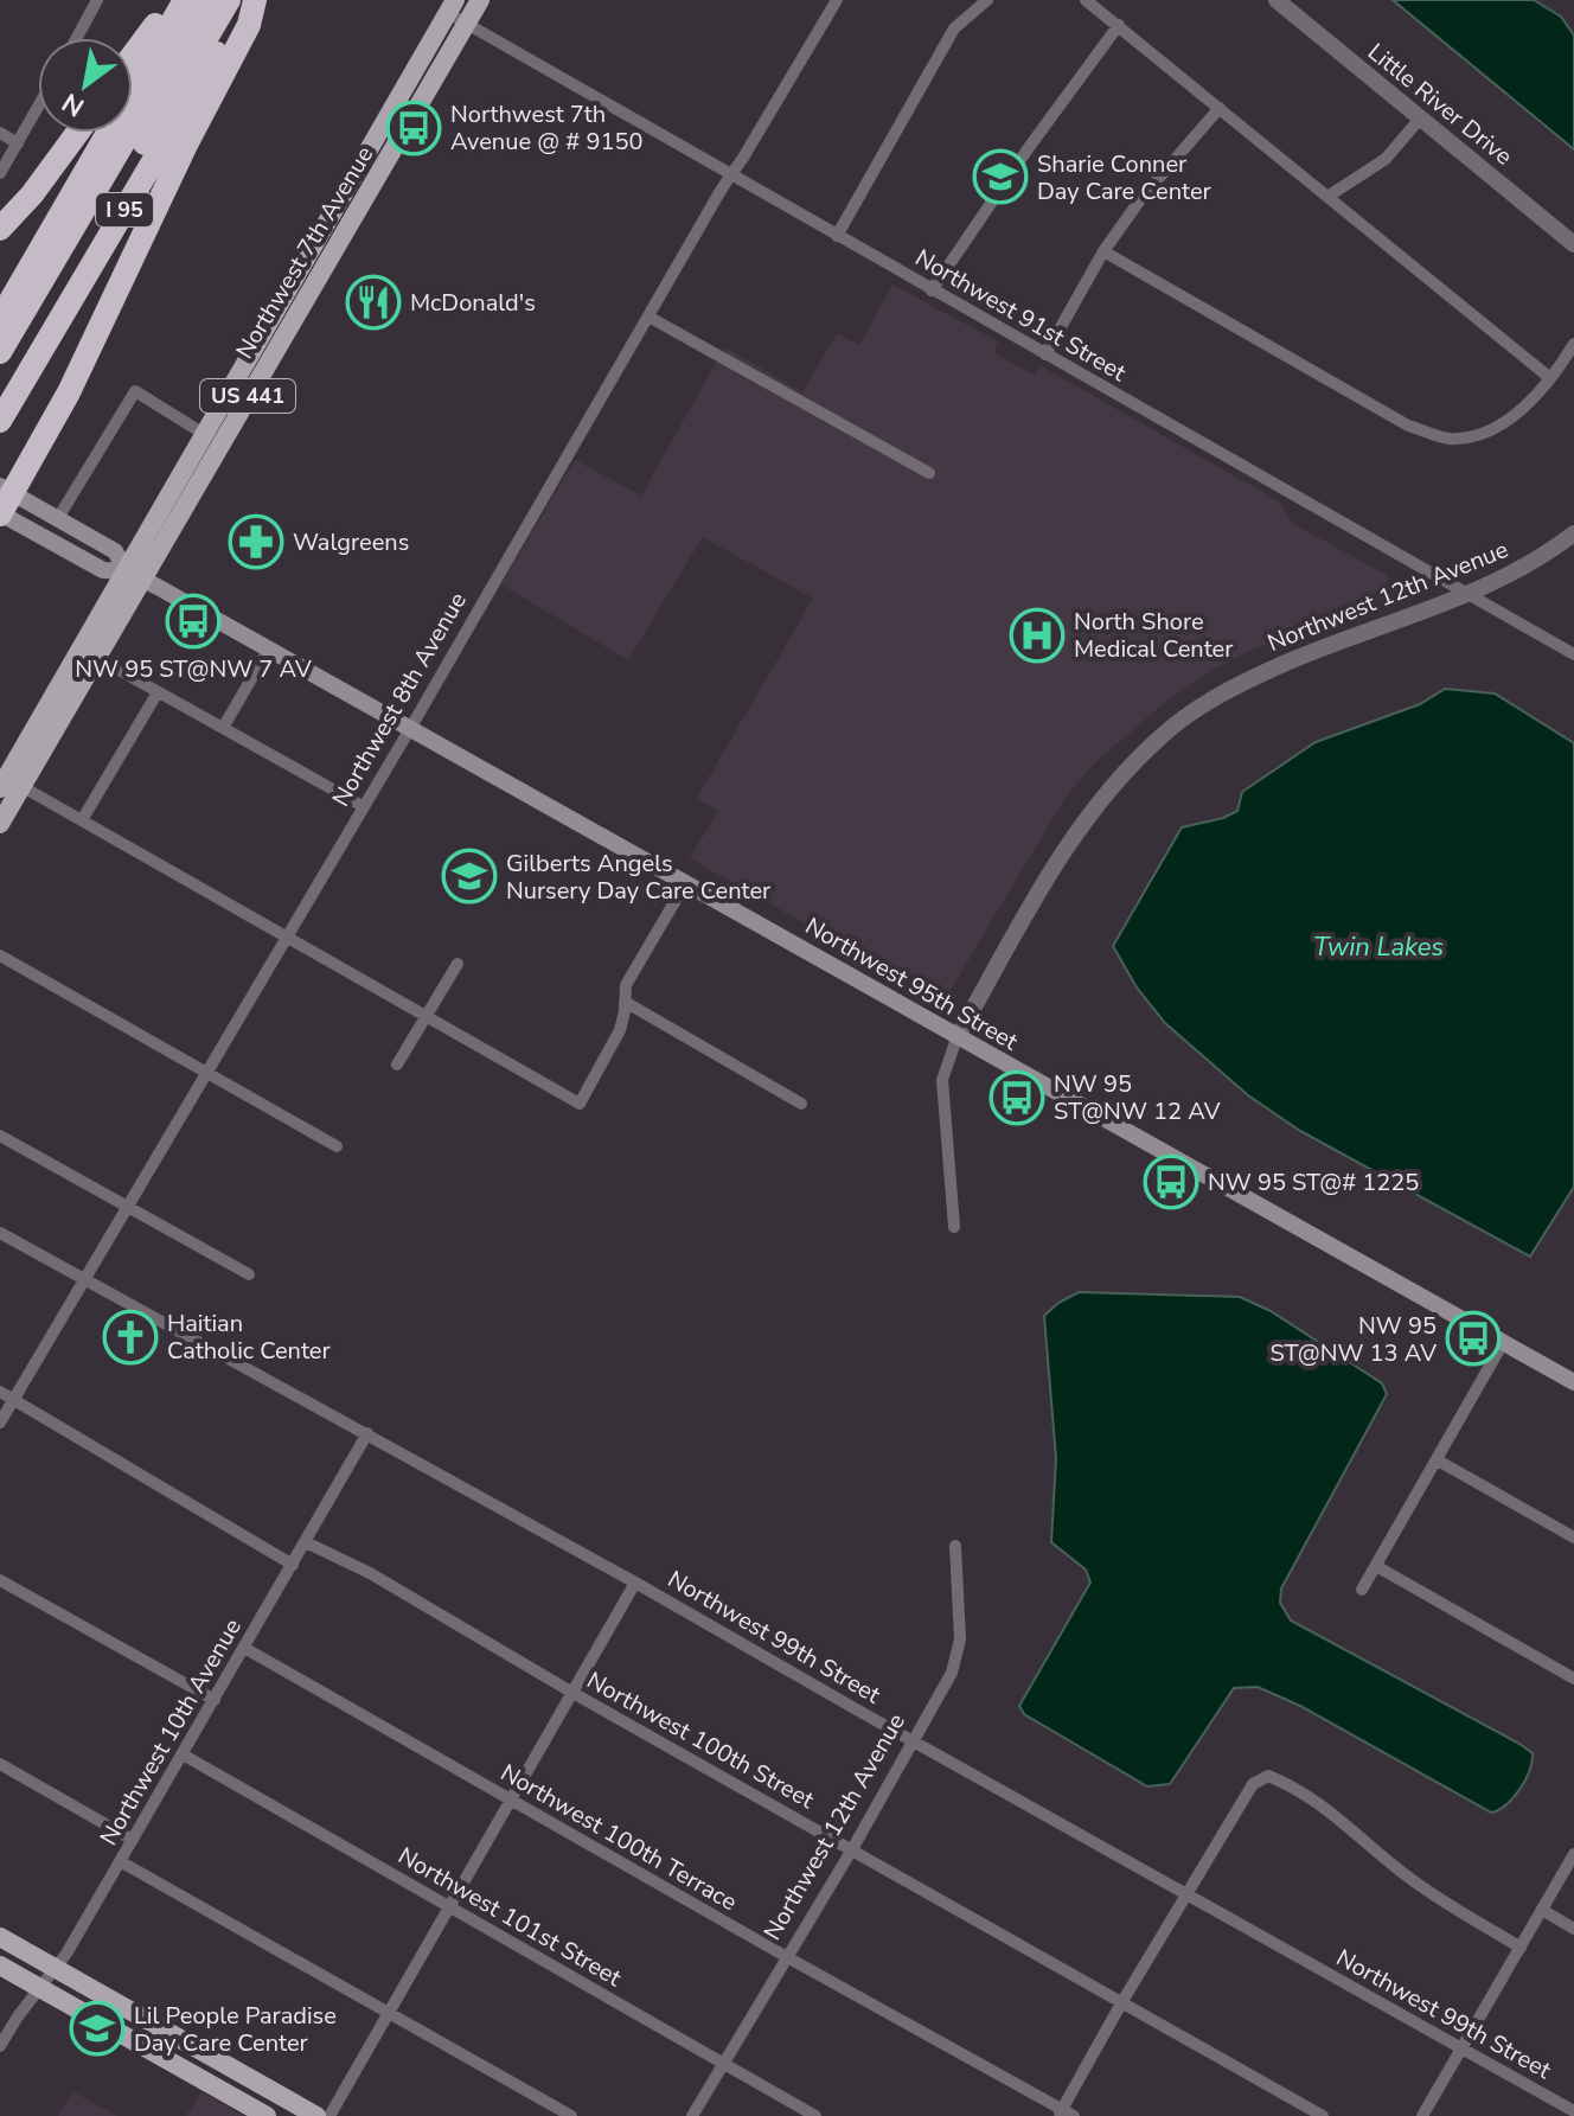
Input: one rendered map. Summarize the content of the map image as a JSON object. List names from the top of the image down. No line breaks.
{"streets":{"highway":["I 95"],"main road":["Northwest 7th Avenue","US 441","Northwest 95th Street"],"street":["Little River Drive","Northwest 91st Street","Northwest 12th Avenue","Northwest 8th Avenue","Northwest 99th Street","Northwest 10th Avenue","Northwest 100th Street","Northwest 100th Terrace","Northwest 101st Street"]},"crossings":[["Northwest 7th Avenue","Northwest 91st Street"],["Northwest 7th Avenue","Northwest 95th Street"],["Northwest 91st Street","Northwest 12th Avenue"],["Northwest 91st Street","Northwest 8th Avenue"],["Northwest 12th Avenue","Northwest 95th Street"],["Northwest 12th Avenue","Northwest 99th Street"],["Northwest 12th Avenue","Northwest 100th Street"],["Northwest 12th Avenue","Northwest 100th Terrace"],["Northwest 12th Avenue","Northwest 101st Street"],["Northwest 8th Avenue","Northwest 95th Street"],["Northwest 8th Avenue","Northwest 99th Street"],["Northwest 99th Street","Northwest 10th Avenue"],["Northwest 10th Avenue","Northwest 100th Street"],["Northwest 10th Avenue","Northwest 100th Terrace"],["Northwest 10th Avenue","Northwest 101st Street"]],"water":["Twin Lakes"],"places":{"bus stop":["Northwest 7th Avenue @ # 9150","NW 95 ST@NW 7 AV","NW 95 ST@NW 12 AV","NW 95 ST@# 1225","NW 95 ST@NW 13 AV"],"school or university":["Sharie Conner Day Care Center","Gilberts Angels Nursery Day Care Center","Lil People Paradise Day Care Center"],"restaurant":["McDonald's"],"pharmacy":["Walgreens"],"hospital":["North Shore Medical Center"],"church":["Haitian Catholic Center"]},"north":"bottom left"}
